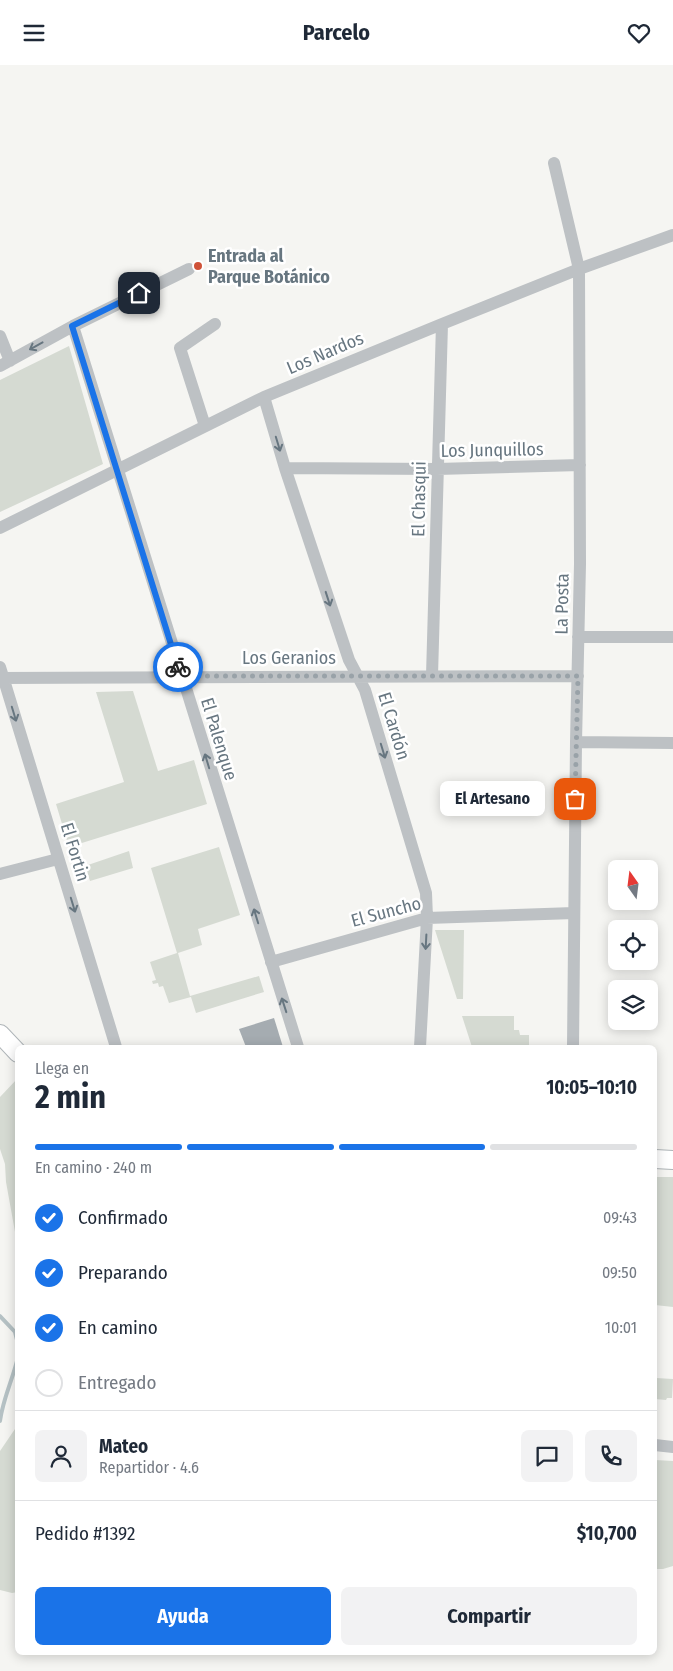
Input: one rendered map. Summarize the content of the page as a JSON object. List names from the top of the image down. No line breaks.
{"streets":{"street":["Los Nardos","Los Junquillos","El Chasqui","La Posta","Los Geranios","El Cardón","El Palenque","El Fortin","El Suncho"]},"crossings":[["Los Nardos","El Chasqui"],["Los Nardos","La Posta"],["Los Nardos","El Cardón"],["Los Nardos","El Palenque"],["Los Junquillos","El Chasqui"],["Los Junquillos","La Posta"],["Los Junquillos","El Cardón"],["El Chasqui","Los Geranios"],["La Posta","Los Geranios"],["La Posta","El Suncho"],["Los Geranios","El Cardón"],["Los Geranios","El Palenque"],["Los Geranios","El Fortin"],["El Cardón","El Suncho"],["El Palenque","El Suncho"]],"one_way":["El Cardón","El Palenque","El Fortin"],"places":["Entrada al Parque Botánico","El Artesano"],"north":"top","page":{"header":"Parcelo","bubble":"El Artesano","heading":["2 min","Llega en","10:05–10:10"],"panel":["Mateo","Repartidor · 4.6","Pedido #1392","$10,700"],"bar":"En camino · 240 m","list":[["Confirmado","09:43"],["Preparando","09:50"],["En camino","10:01"],"Entregado"],"buttons":["Ayuda","Compartir"]}}
